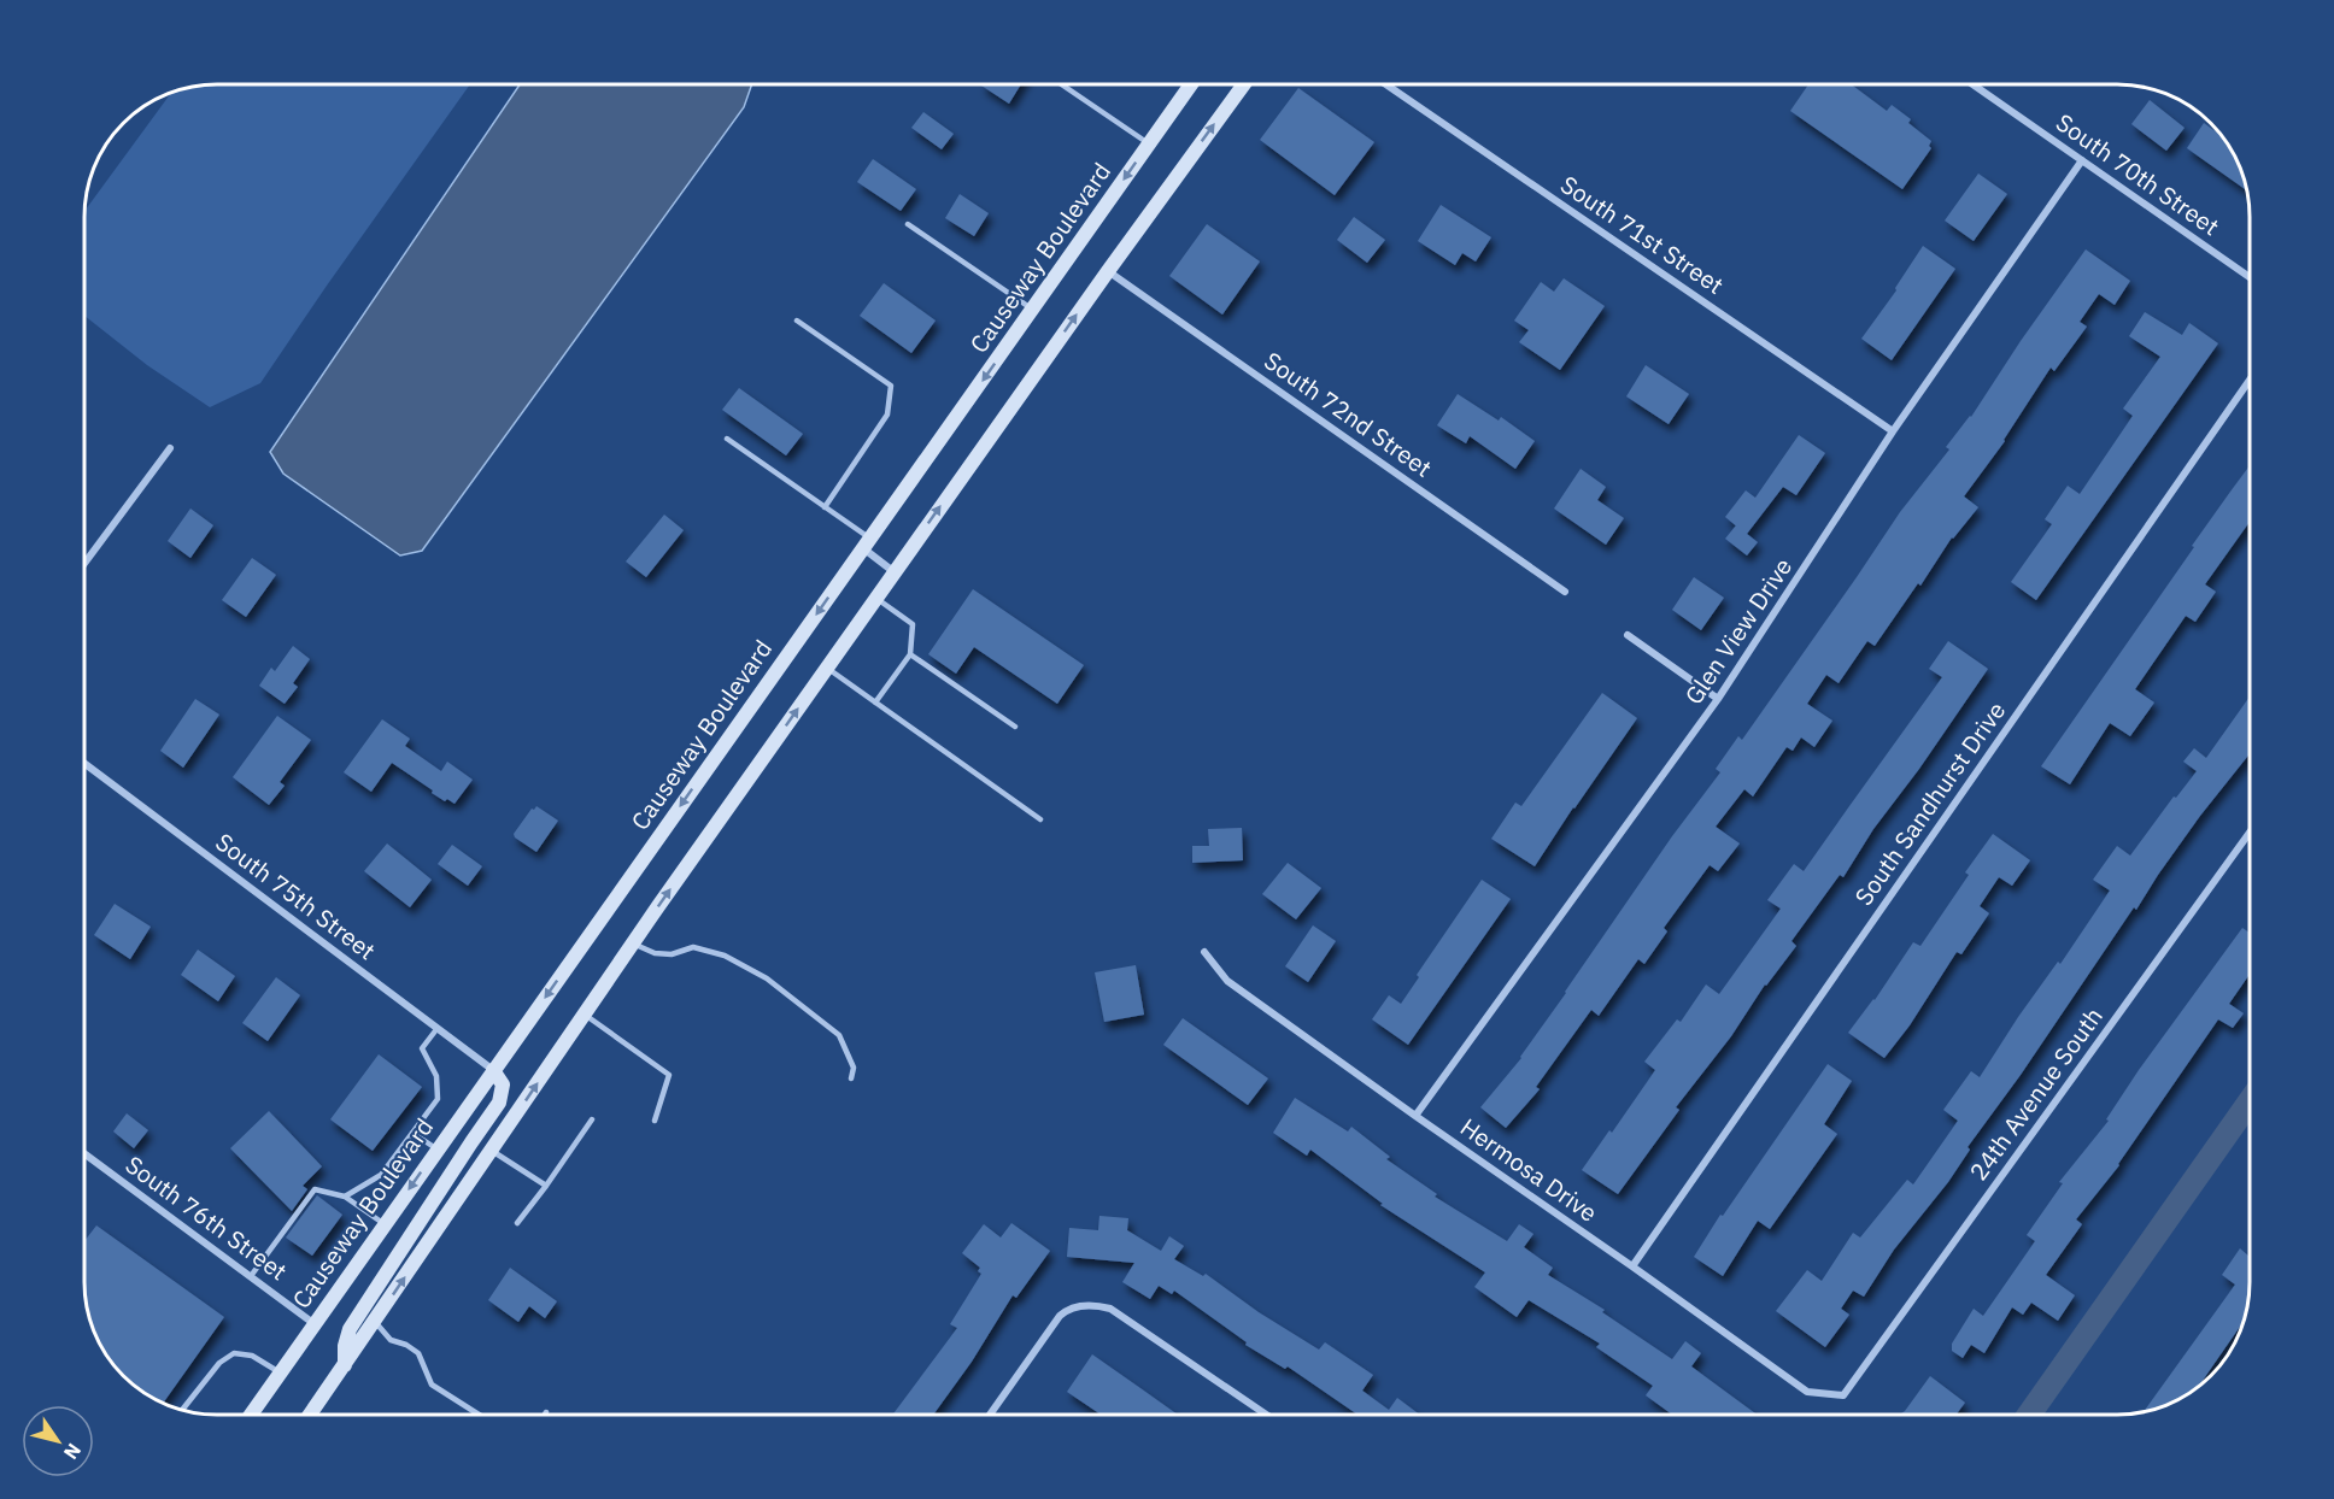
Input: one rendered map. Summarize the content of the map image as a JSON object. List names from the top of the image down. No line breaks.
{"streets":{"main road":["Causeway Boulevard"],"street":["South 70th Street","South 71st Street","South 72nd Street","Glen View Drive","South Sandhurst Drive","South 75th Street","24th Avenue South","Hermosa Drive","South 76th Street"]},"crossings":[["South 70th Street","Glen View Drive"],["South 71st Street","Glen View Drive"],["Causeway Boulevard","South 75th Street"],["Causeway Boulevard","South 76th Street"],["Glen View Drive","Hermosa Drive"],["South Sandhurst Drive","Hermosa Drive"],["24th Avenue South","Hermosa Drive"]],"north":"bottom right"}
